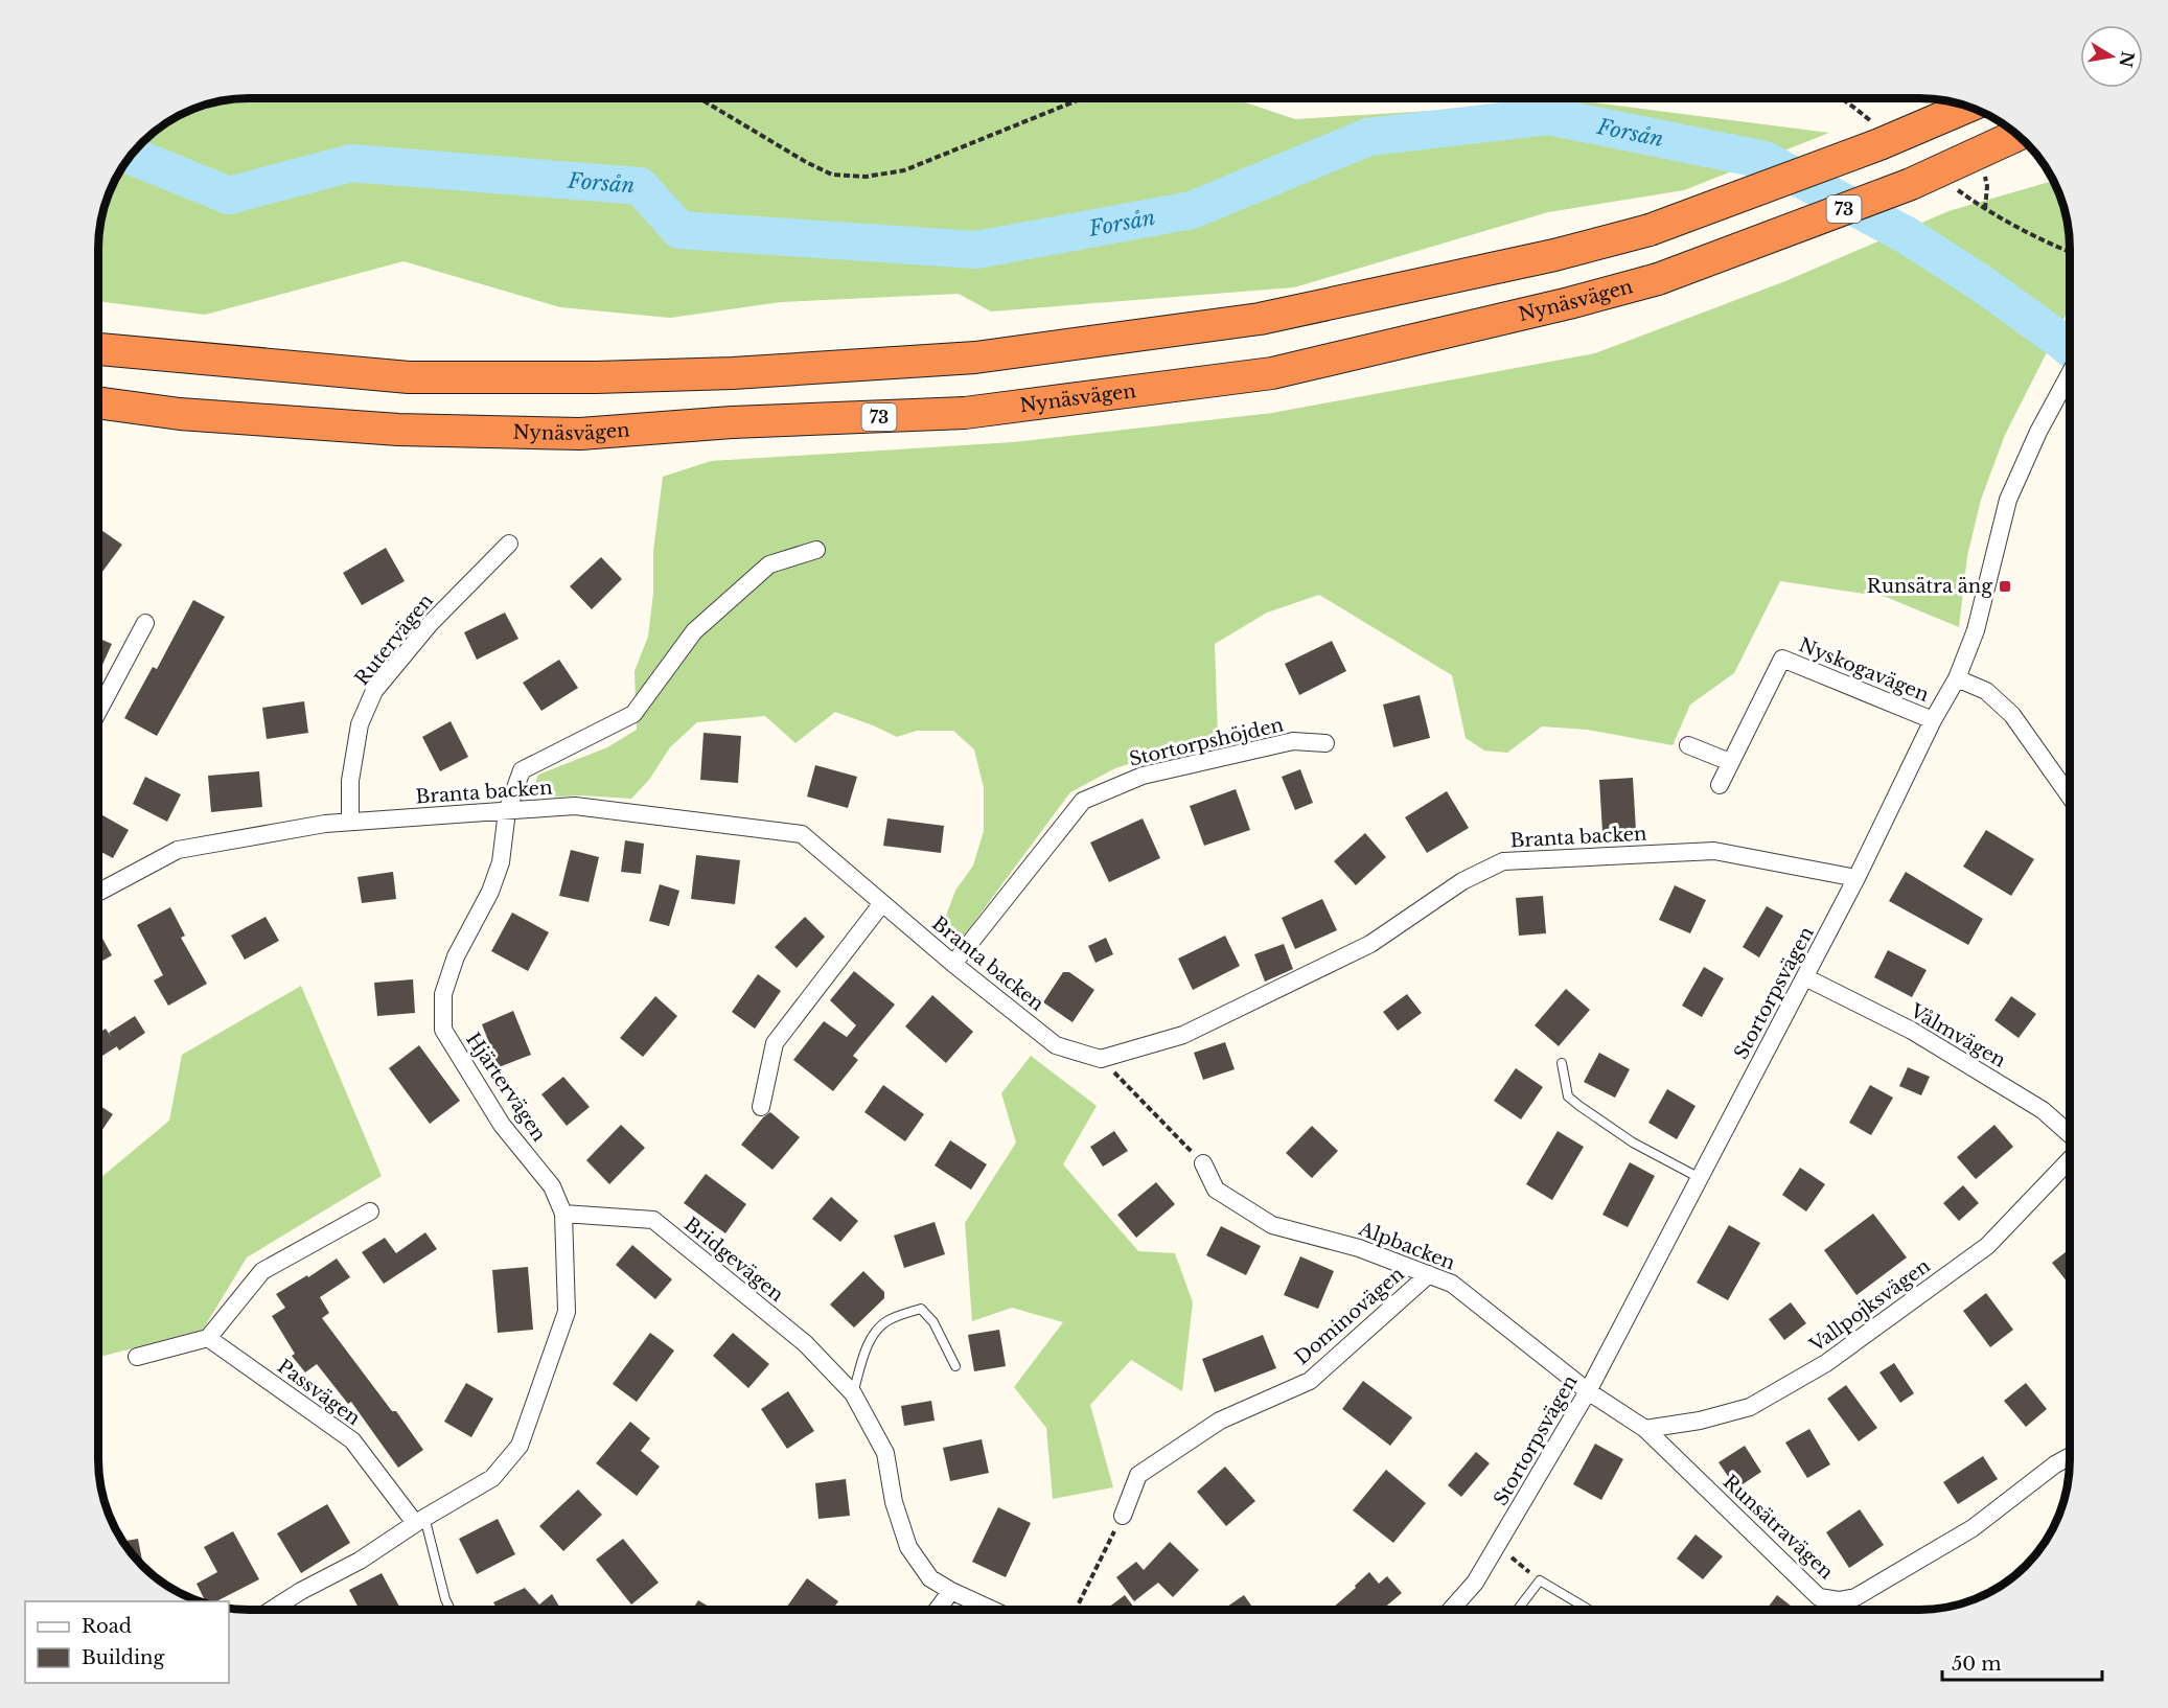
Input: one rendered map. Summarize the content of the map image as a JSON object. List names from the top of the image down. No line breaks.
{"streets":{"highway":["73","Nynäsvägen"],"street":["Rutervägen","Nyskogavägen","Stortorpshöjden","Branta backen","Stortorpsvägen","Vålmvägen","Hjärtervägen","Alpbacken","Bridgevägen","Vallpojksvägen","Dominovägen","Passvägen","Runsätravägen"]},"crossings":[["Rutervägen","Branta backen"],["Nyskogavägen","Stortorpsvägen"],["Stortorpshöjden","Branta backen"],["Branta backen","Stortorpsvägen"],["Branta backen","Hjärtervägen"],["Stortorpsvägen","Vålmvägen"],["Stortorpsvägen","Alpbacken"],["Stortorpsvägen","Runsätravägen"],["Hjärtervägen","Bridgevägen"],["Hjärtervägen","Passvägen"],["Alpbacken","Dominovägen"],["Alpbacken","Runsätravägen"],["Vallpojksvägen","Runsätravägen"]],"water":["Forsån"],"places":{"transit":["Runsätra äng"]},"legend":["Road","Building"],"scale_bar":"50 m","north":"right"}
